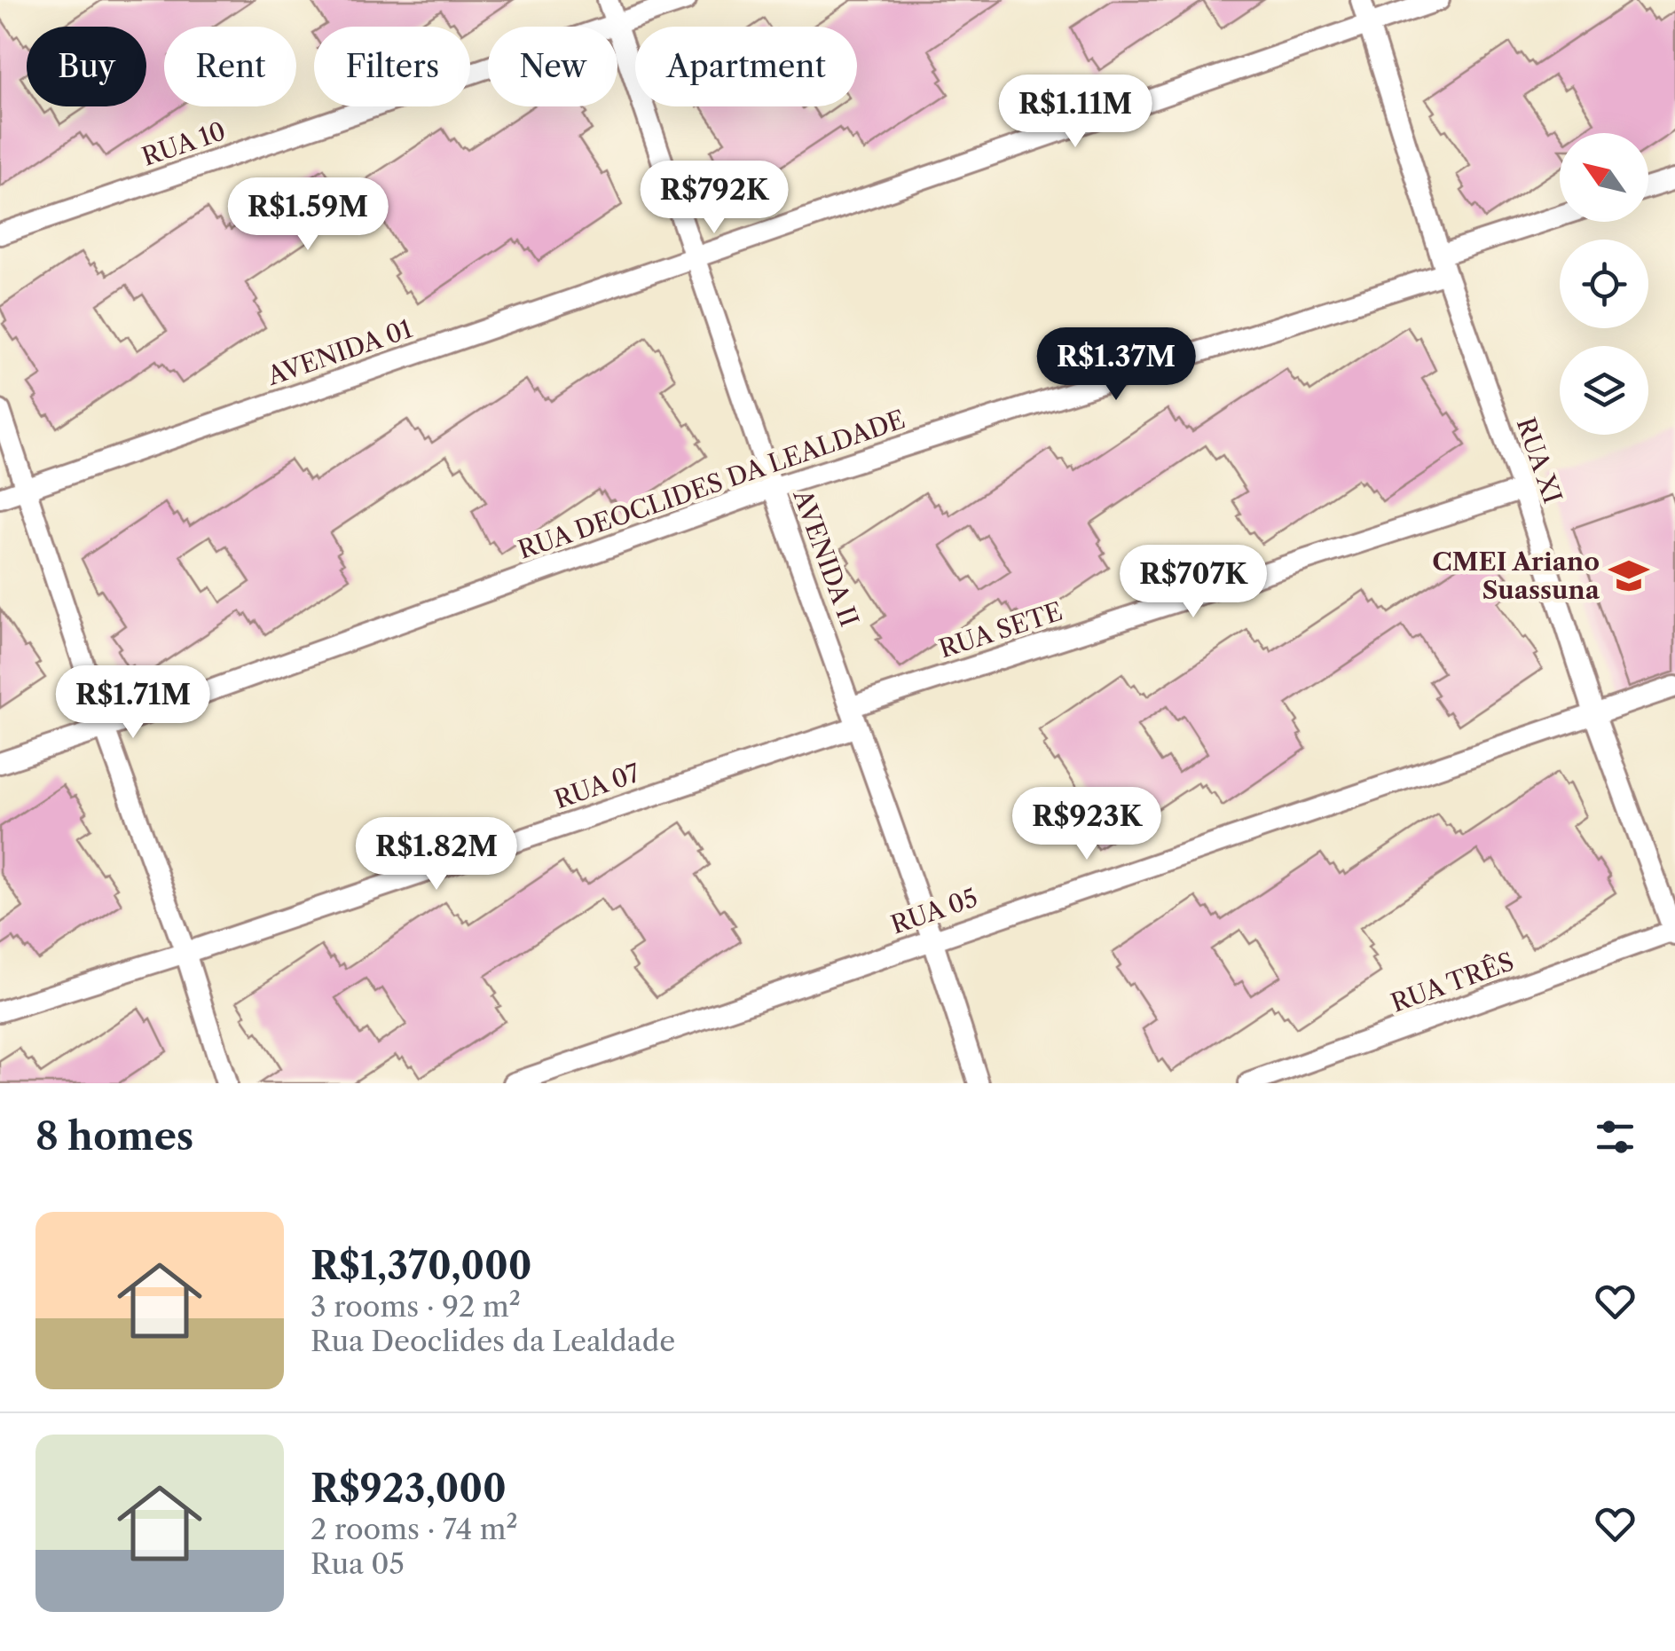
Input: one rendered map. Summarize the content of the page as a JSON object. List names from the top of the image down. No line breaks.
{"streets":{"street":["RUA 10","AVENIDA 01","RUA XI","RUA DEOCLIDES DA LEALDADE","AVENIDA II","RUA SETE","RUA 07","RUA 05","RUA TRÊS"]},"crossings":[["RUA 10","AVENIDA II"],["AVENIDA 01","RUA XI"],["AVENIDA 01","AVENIDA II"],["RUA XI","RUA DEOCLIDES DA LEALDADE"],["RUA XI","RUA SETE"],["RUA XI","RUA 05"],["RUA XI","RUA TRÊS"],["RUA DEOCLIDES DA LEALDADE","AVENIDA II"],["AVENIDA II","RUA SETE"],["AVENIDA II","RUA 07"],["AVENIDA II","RUA 05"],["RUA SETE","RUA 07"]],"places":{"school or university":["CMEI Ariano Suassuna"]},"north":"top left","page":{"chip":["Buy","Rent","Filters","New","Apartment"],"price":["R$1.11M","R$792K","R$1.59M","R$1.37M","R$707K","R$1.71M","R$923K","R$1.82M"],"heading":"8 homes","list":[{"name":"R$1,370,000","note":"3 rooms · 92 m² · Rua Deoclides da Lealdade"},{"name":"R$923,000","note":"2 rooms · 74 m² · Rua 05"}]}}
